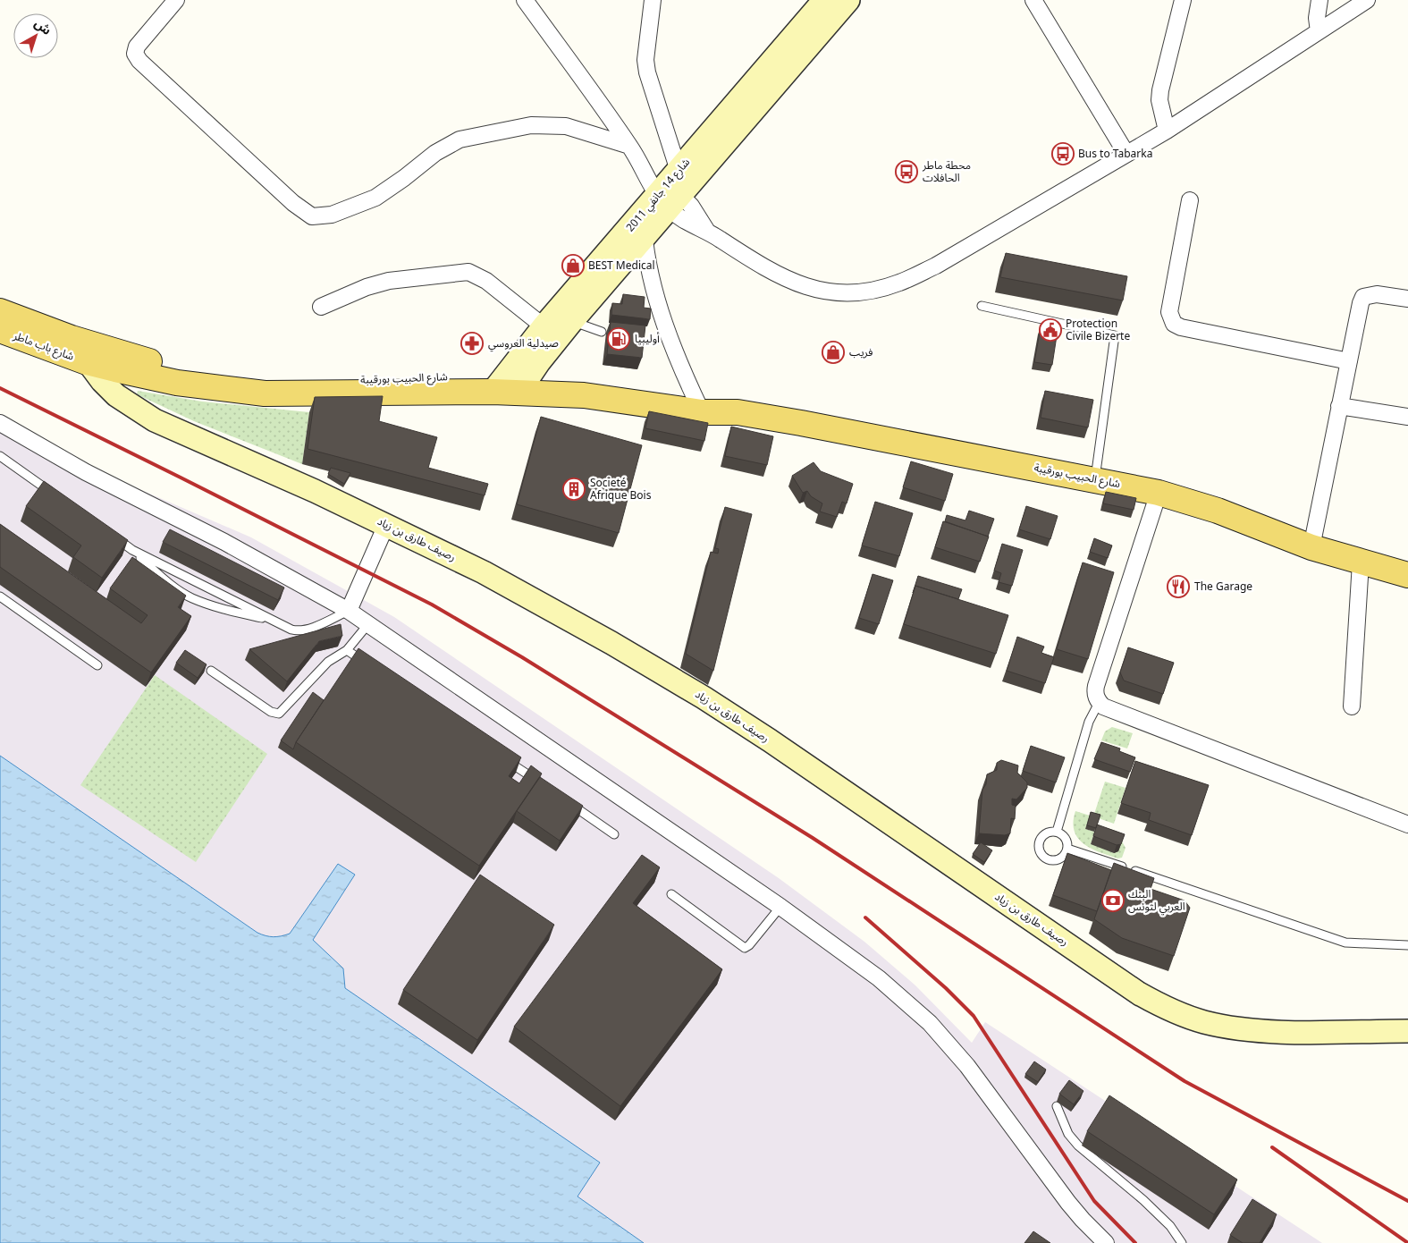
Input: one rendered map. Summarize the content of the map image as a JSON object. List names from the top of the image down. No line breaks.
{"streets":{"main road":["شارع 14 جانفي 2011","شارع باب ماطر","شارع الحبيب بورقيبة","رصيف طارق بن زياد"]},"crossings":[["شارع 14 جانفي 2011","شارع الحبيب بورقيبة"],["شارع باب ماطر","شارع الحبيب بورقيبة"],["شارع باب ماطر","رصيف طارق بن زياد"],["شارع الحبيب بورقيبة","رصيف طارق بن زياد"]],"places":{"bus stop":["Bus to Tabarka","محطة ماطر الحافلات"],"shop":["BEST Medical","فريب"],"public building":["Protection Civile Bizerte"],"fuel station":["أوليبيا"],"pharmacy":["صيدلية العروسي"],"building":["Societé Afrique Bois"],"restaurant":["The Garage"],"bank":["البنك العربي لتونس"]},"north":"top right"}
